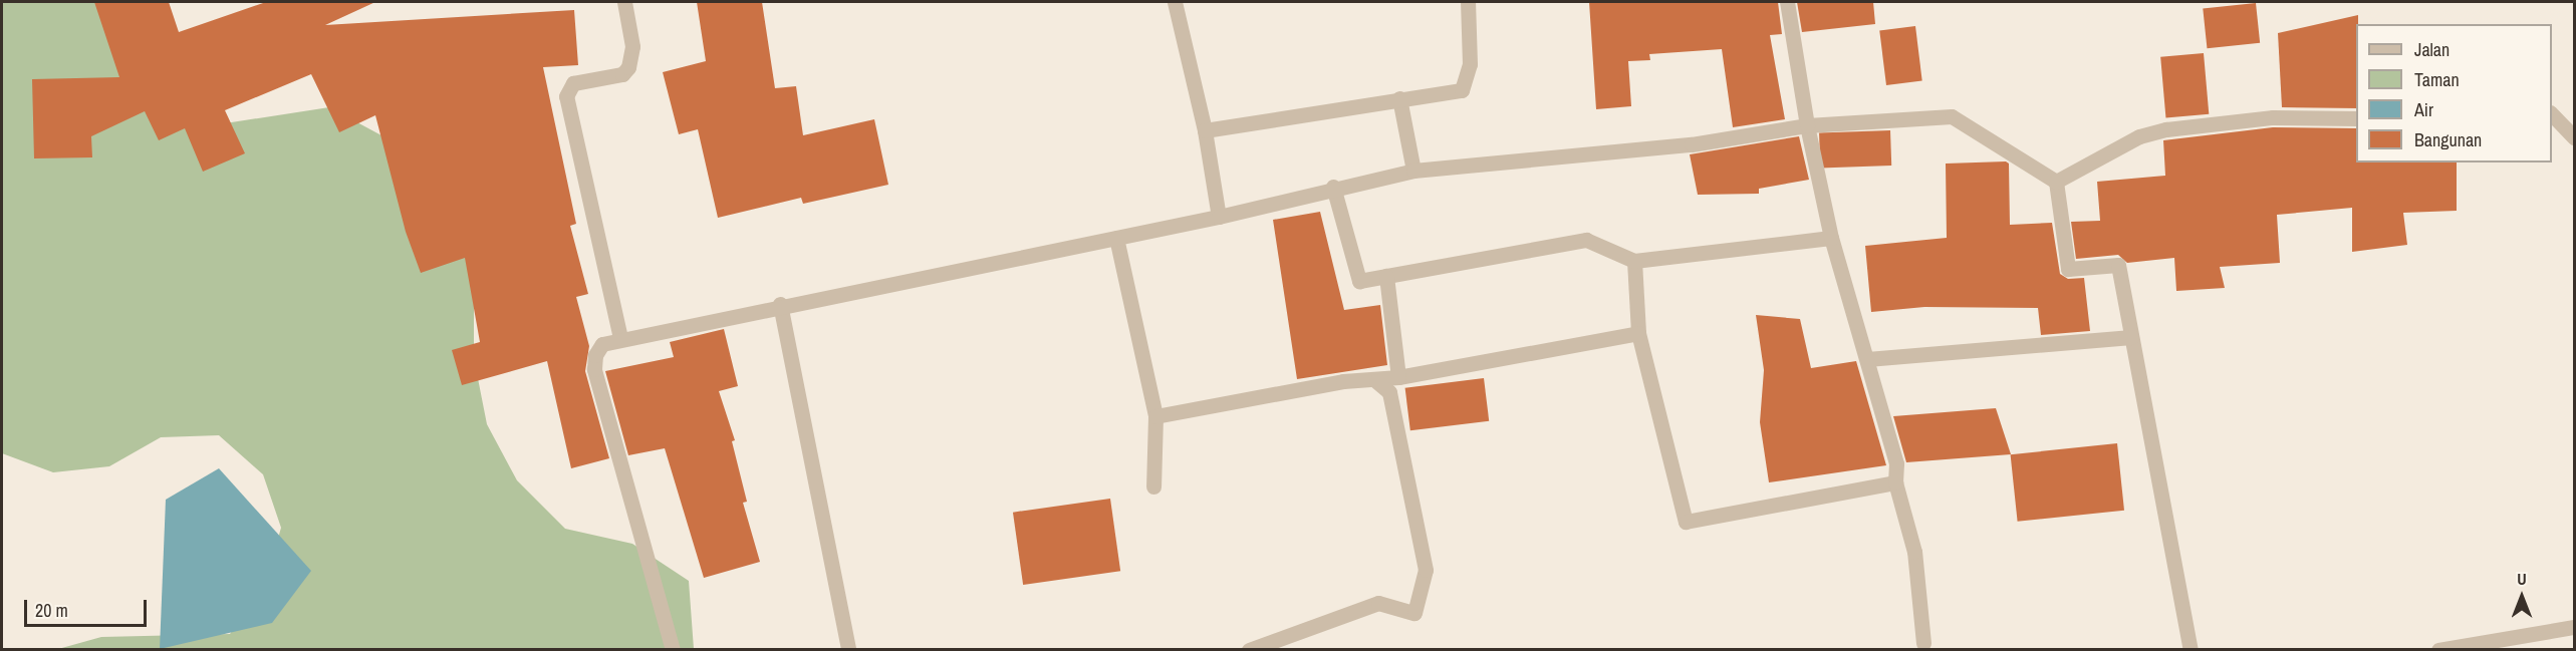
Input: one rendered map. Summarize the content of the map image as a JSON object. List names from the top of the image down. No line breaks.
{"legend":["Jalan","Taman","Air","Bangunan"],"scale_bar":"20 m","north":"top"}
